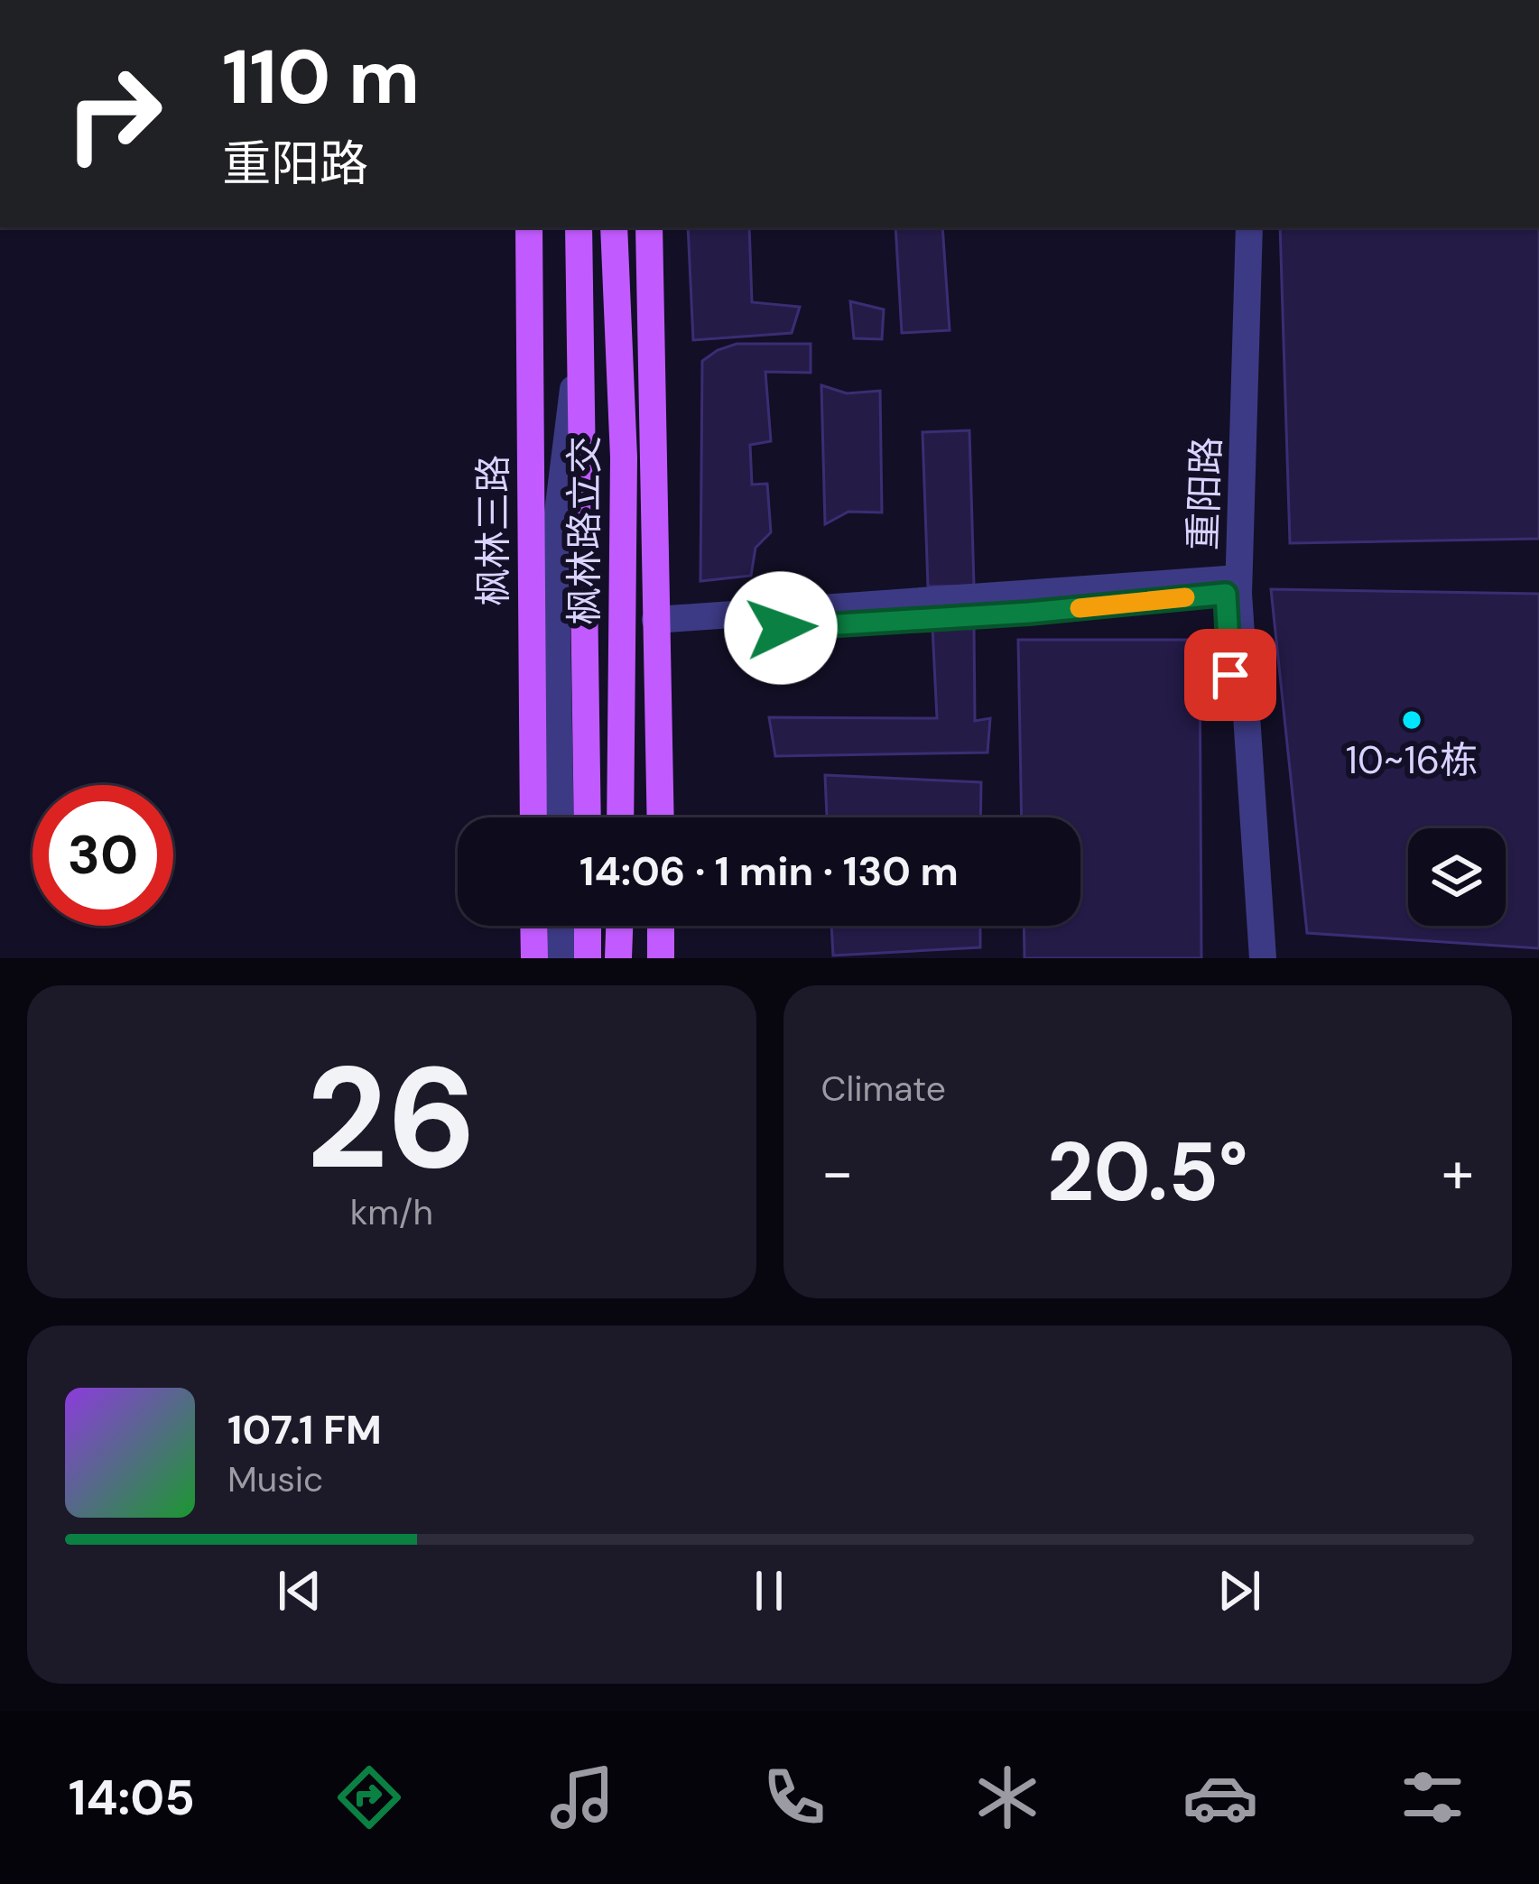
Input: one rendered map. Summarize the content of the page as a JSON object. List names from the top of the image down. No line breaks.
{"streets":{"main road":["枫林三路","枫林路立交"],"street":["重阳路"]},"places":["10~16栋"],"page":{"turn":["110 m","重阳路"],"limit":"30","trip":"14:06 · 1 min · 130 m","tile":[["26","km/h"],"Climate"],"heat":["−","20.5°","+"],"song":["107.1 FM","Music"],"tabs":"14:05"}}
